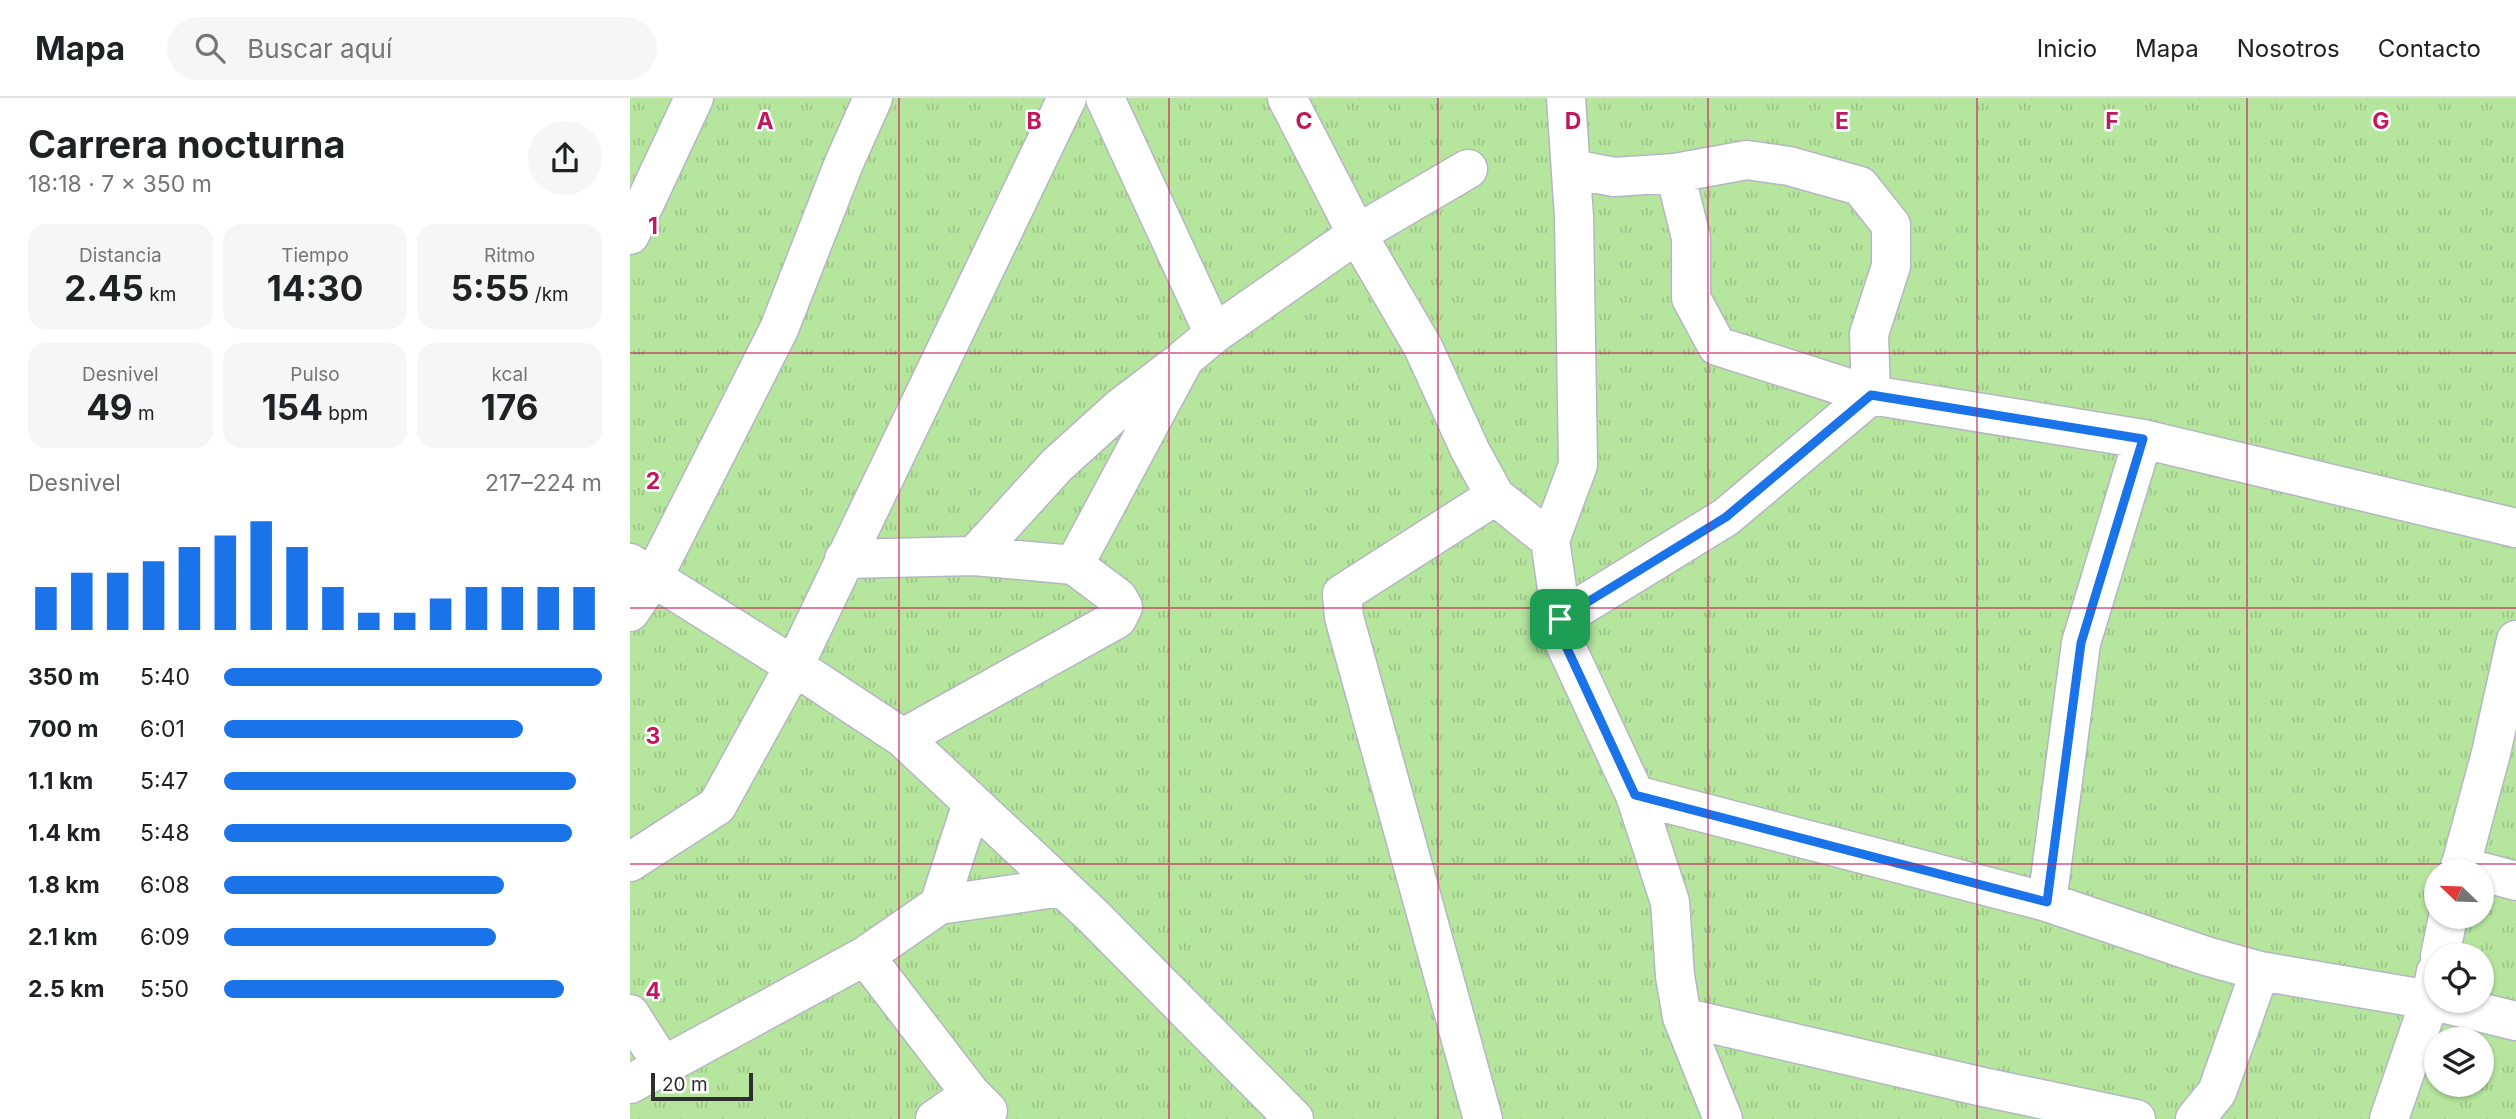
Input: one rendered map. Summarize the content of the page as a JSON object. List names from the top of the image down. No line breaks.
{"scale_bar":"20 m","north":"top left","page":{"header":"Mapa","search":"Buscar aquí","nav":["Inicio","Mapa","Nosotros","Contacto"],"heading":["Carrera nocturna","18:18 · 7 × 350 m"],"stats":[["Distancia","2.45 km"],["Tiempo","14:30"],["Ritmo","5:55 /km"],["Desnivel","49 m"],["Pulso","154 bpm"],["kcal","176"]],"chart":["Desnivel","217–224 m"],"list":[{"name":"350 m","note":"5:40"},{"name":"700 m","note":"6:01"},{"name":"1.1 km","note":"5:47"},{"name":"1.4 km","note":"5:48"},{"name":"1.8 km","note":"6:08"},{"name":"2.1 km","note":"6:09"},{"name":"2.5 km","note":"5:50"}],"scale":"20 m"},"grid":{"columns":["A","B","C","D","E","F","G"],"rows":["1","2","3","4"]}}
